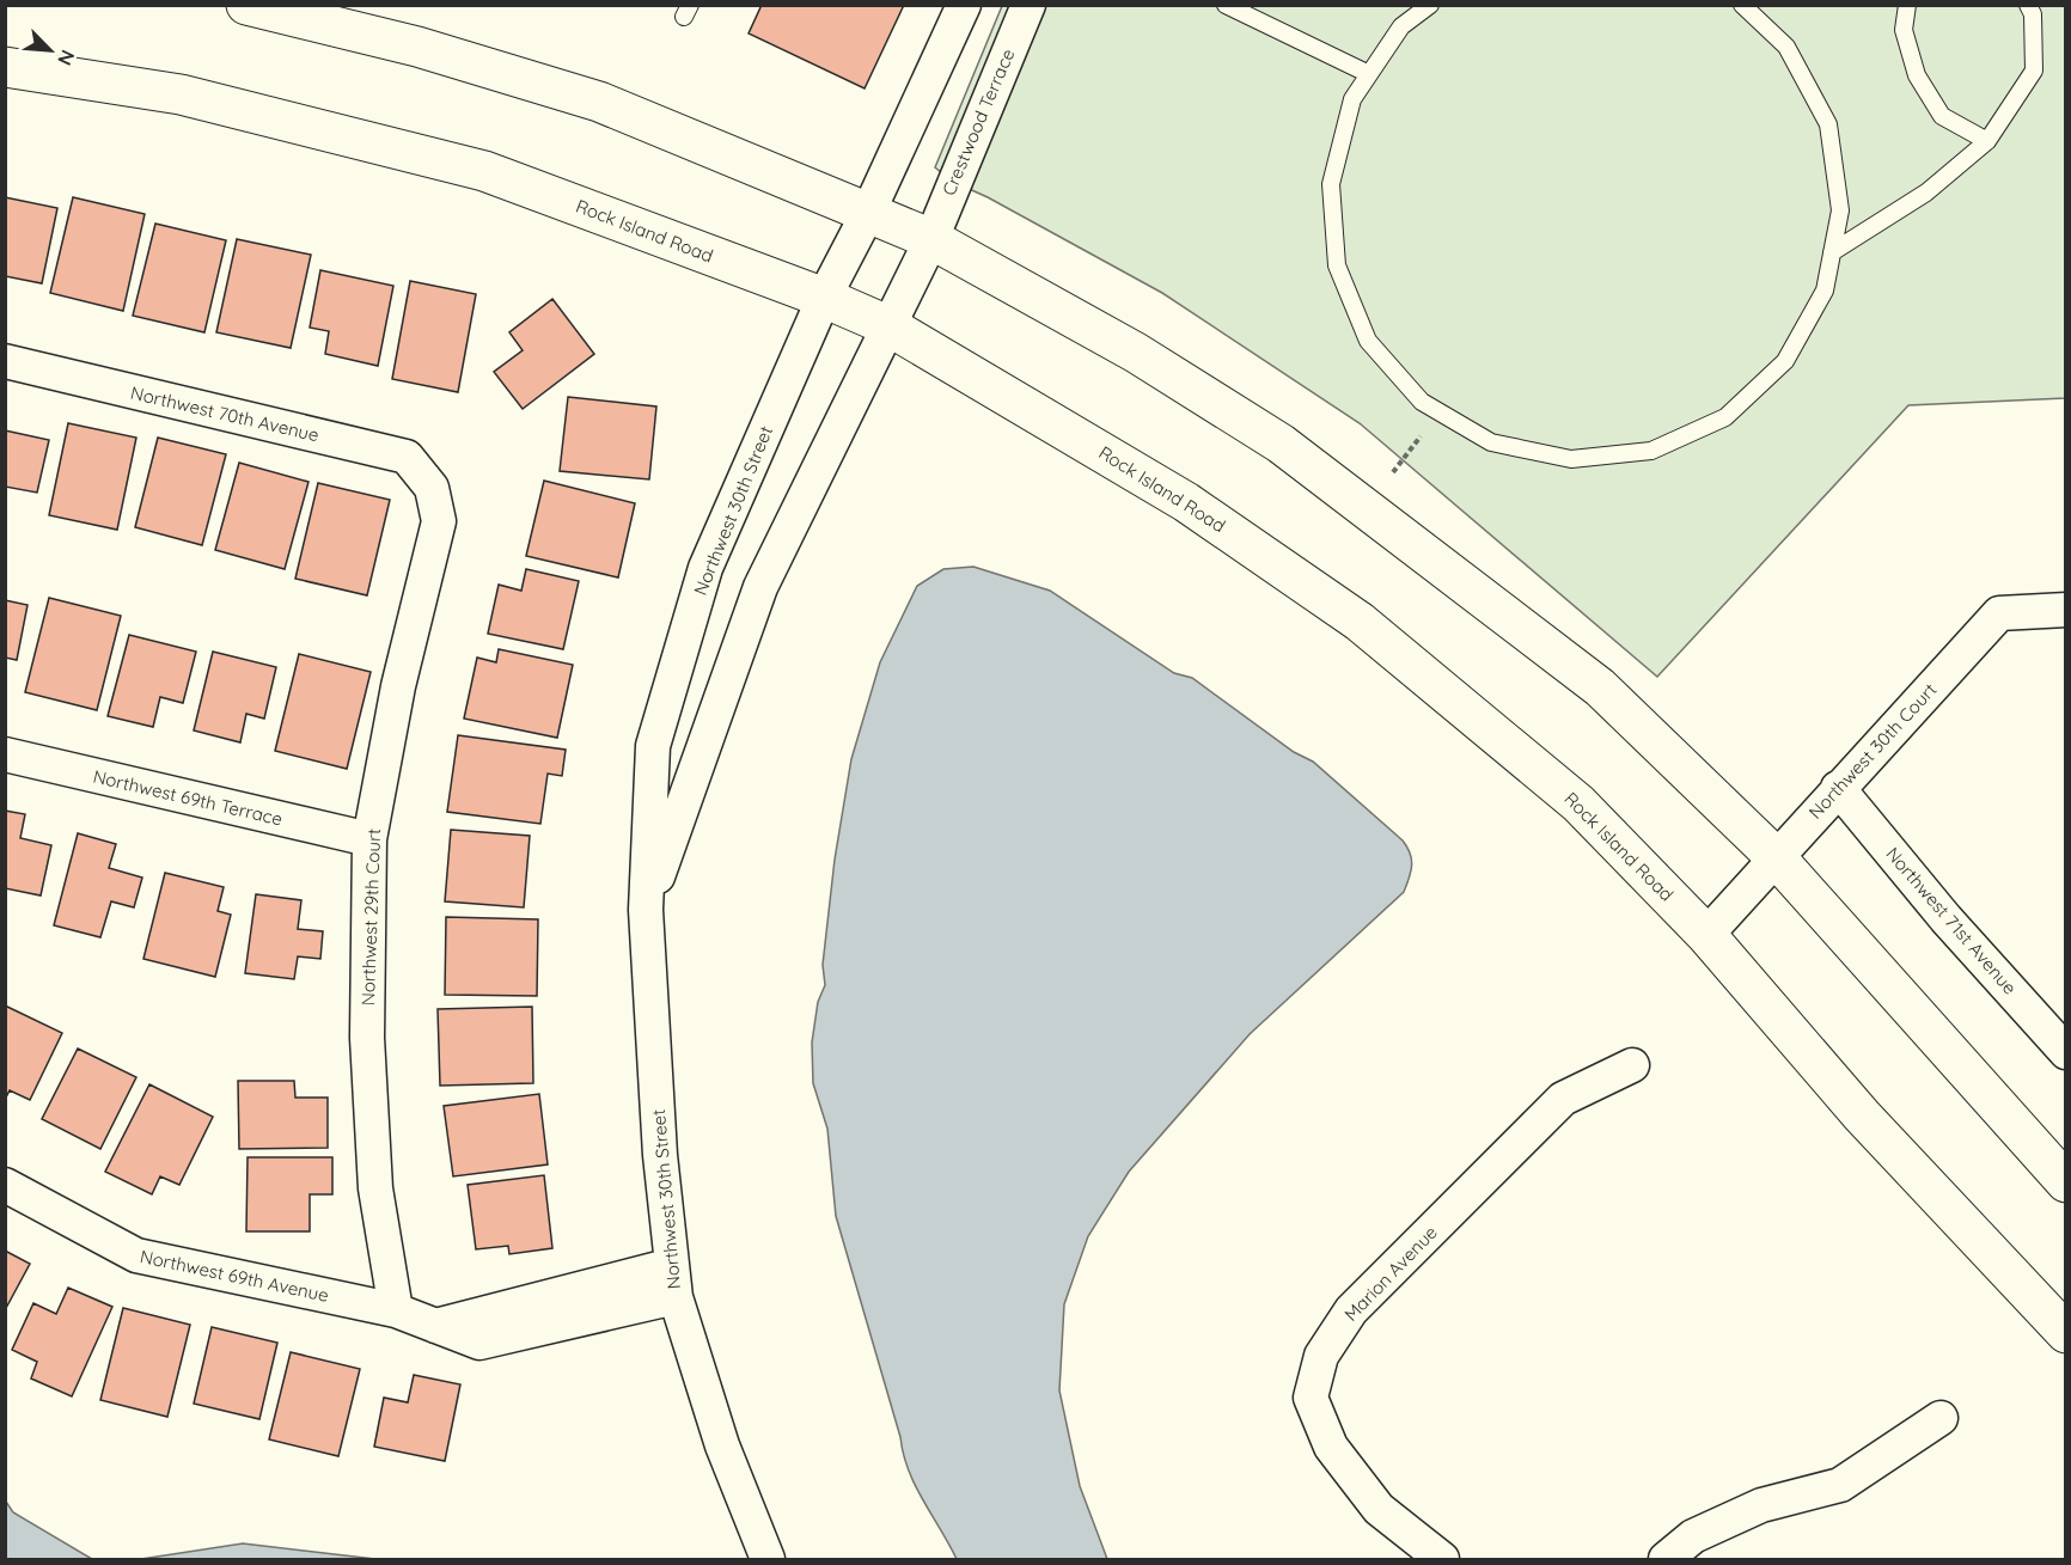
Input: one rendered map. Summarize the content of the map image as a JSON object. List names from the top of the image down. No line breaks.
{"streets":{"main road":["Rock Island Road"],"street":["Crestwood Terrace","Northwest 70th Avenue","Northwest 30th Street","Northwest 30th Court","Northwest 69th Terrace","Northwest 29th Court","Northwest 71st Avenue","Marion Avenue","Northwest 69th Avenue"]},"crossings":[["Crestwood Terrace","Northwest 30th Street"],["Rock Island Road","Northwest 30th Street"],["Rock Island Road","Northwest 30th Court"],["Northwest 70th Avenue","Northwest 29th Court"],["Northwest 30th Street","Northwest 69th Avenue"],["Northwest 30th Court","Northwest 71st Avenue"],["Northwest 69th Terrace","Northwest 29th Court"],["Northwest 29th Court","Northwest 69th Avenue"]],"north":"bottom right"}
